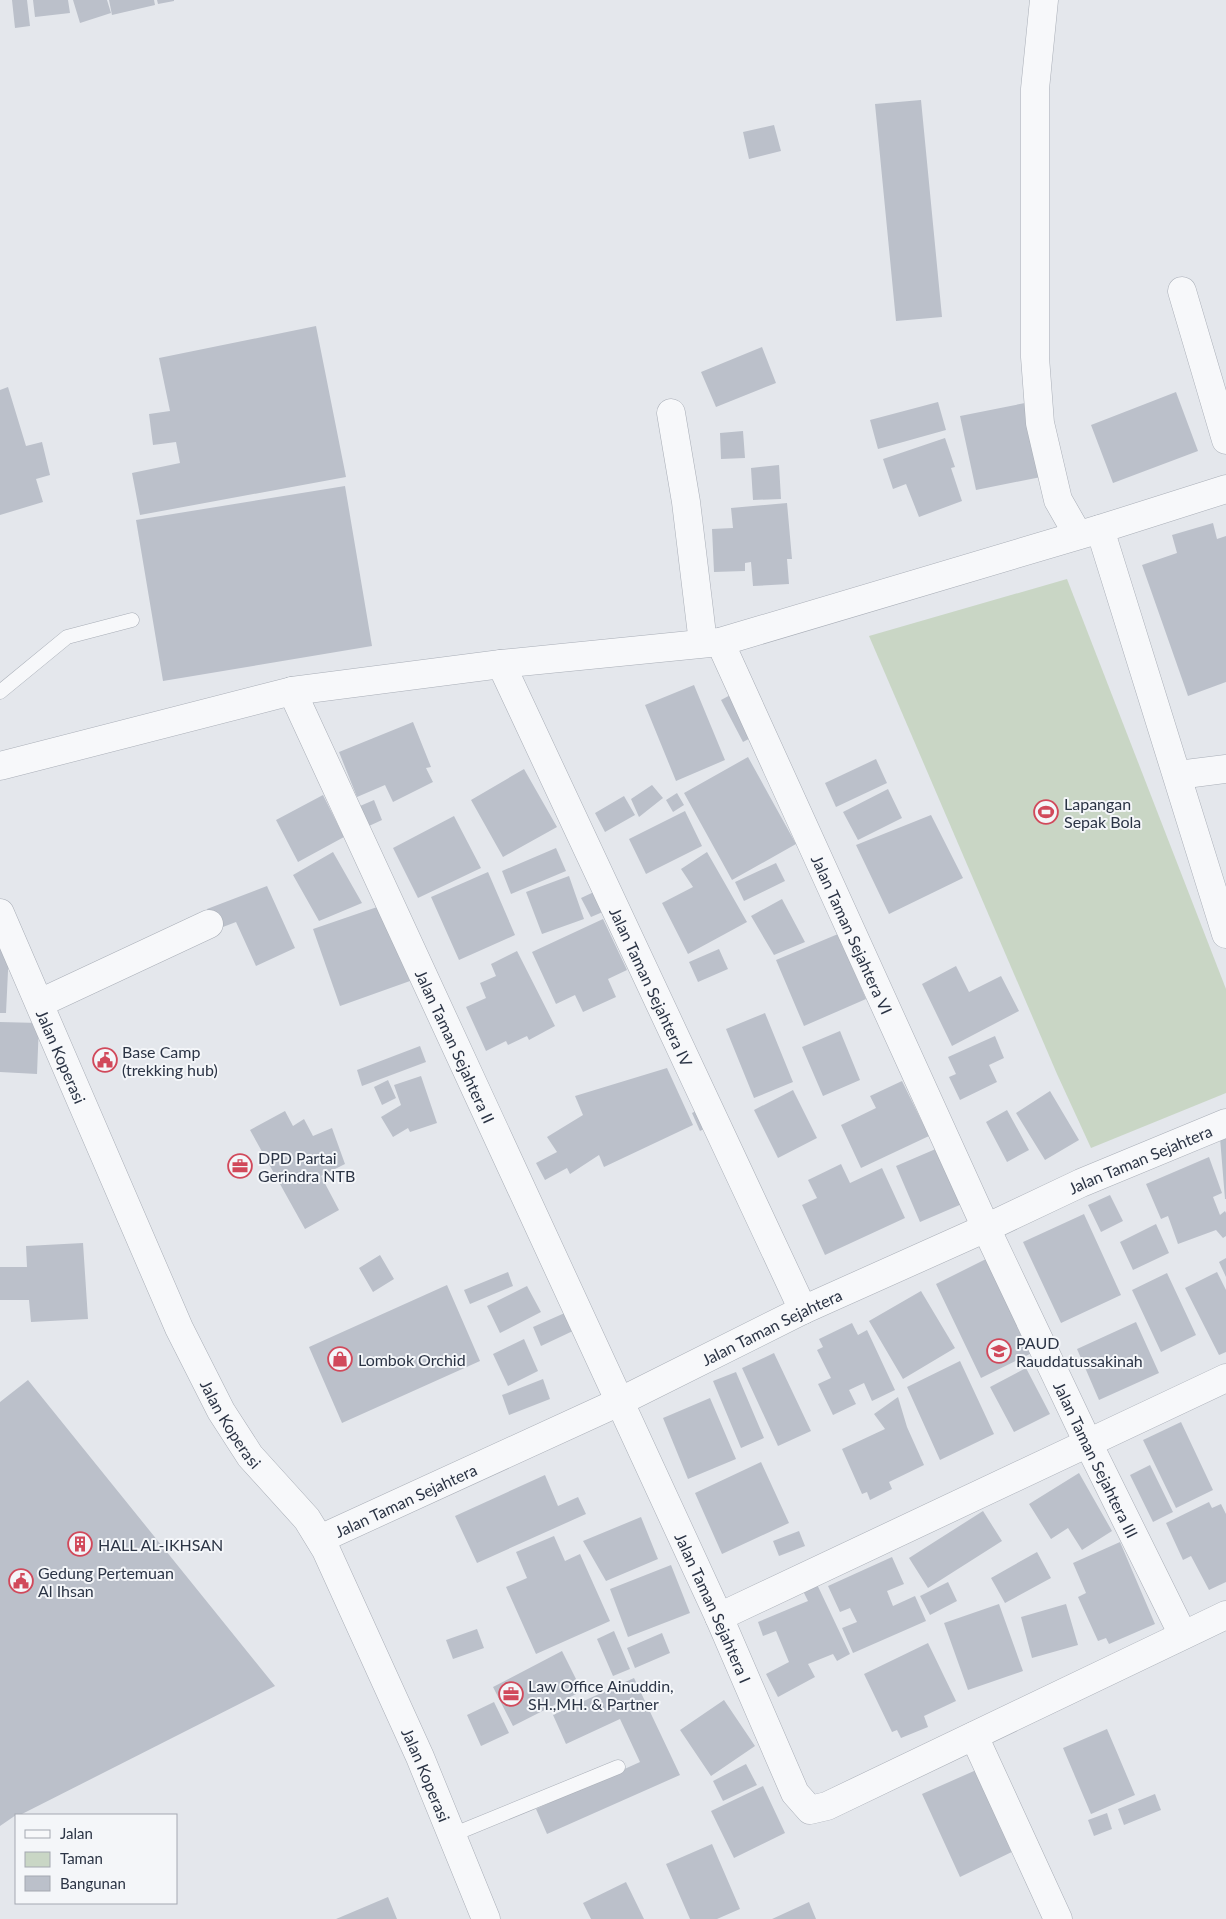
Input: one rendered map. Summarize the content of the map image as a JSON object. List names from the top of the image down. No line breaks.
{"streets":{"street":["Jalan Taman Sejahtera VI","Jalan Taman Sejahtera IV","Jalan Taman Sejahtera II","Jalan Koperasi","Jalan Taman Sejahtera","Jalan Taman Sejahtera III","Jalan Taman Sejahtera I"]},"crossings":[["Jalan Taman Sejahtera VI","Jalan Taman Sejahtera"],["Jalan Taman Sejahtera VI","Jalan Taman Sejahtera III"],["Jalan Taman Sejahtera IV","Jalan Taman Sejahtera"],["Jalan Taman Sejahtera II","Jalan Taman Sejahtera"],["Jalan Taman Sejahtera II","Jalan Taman Sejahtera I"],["Jalan Koperasi","Jalan Taman Sejahtera"],["Jalan Taman Sejahtera","Jalan Taman Sejahtera III"],["Jalan Taman Sejahtera","Jalan Taman Sejahtera I"]],"places":{"sports":["Lapangan Sepak Bola"],"public building":["Base Camp (trekking hub)","Gedung Pertemuan Al Ihsan"],"office":["DPD Partai Gerindra NTB","Law Office Ainuddin, SH.,MH. & Partner"],"school or university":["PAUD Rauddatussakinah"],"shop":["Lombok Orchid"],"building":["HALL AL-IKHSAN"]},"legend":["Jalan","Taman","Bangunan"]}
